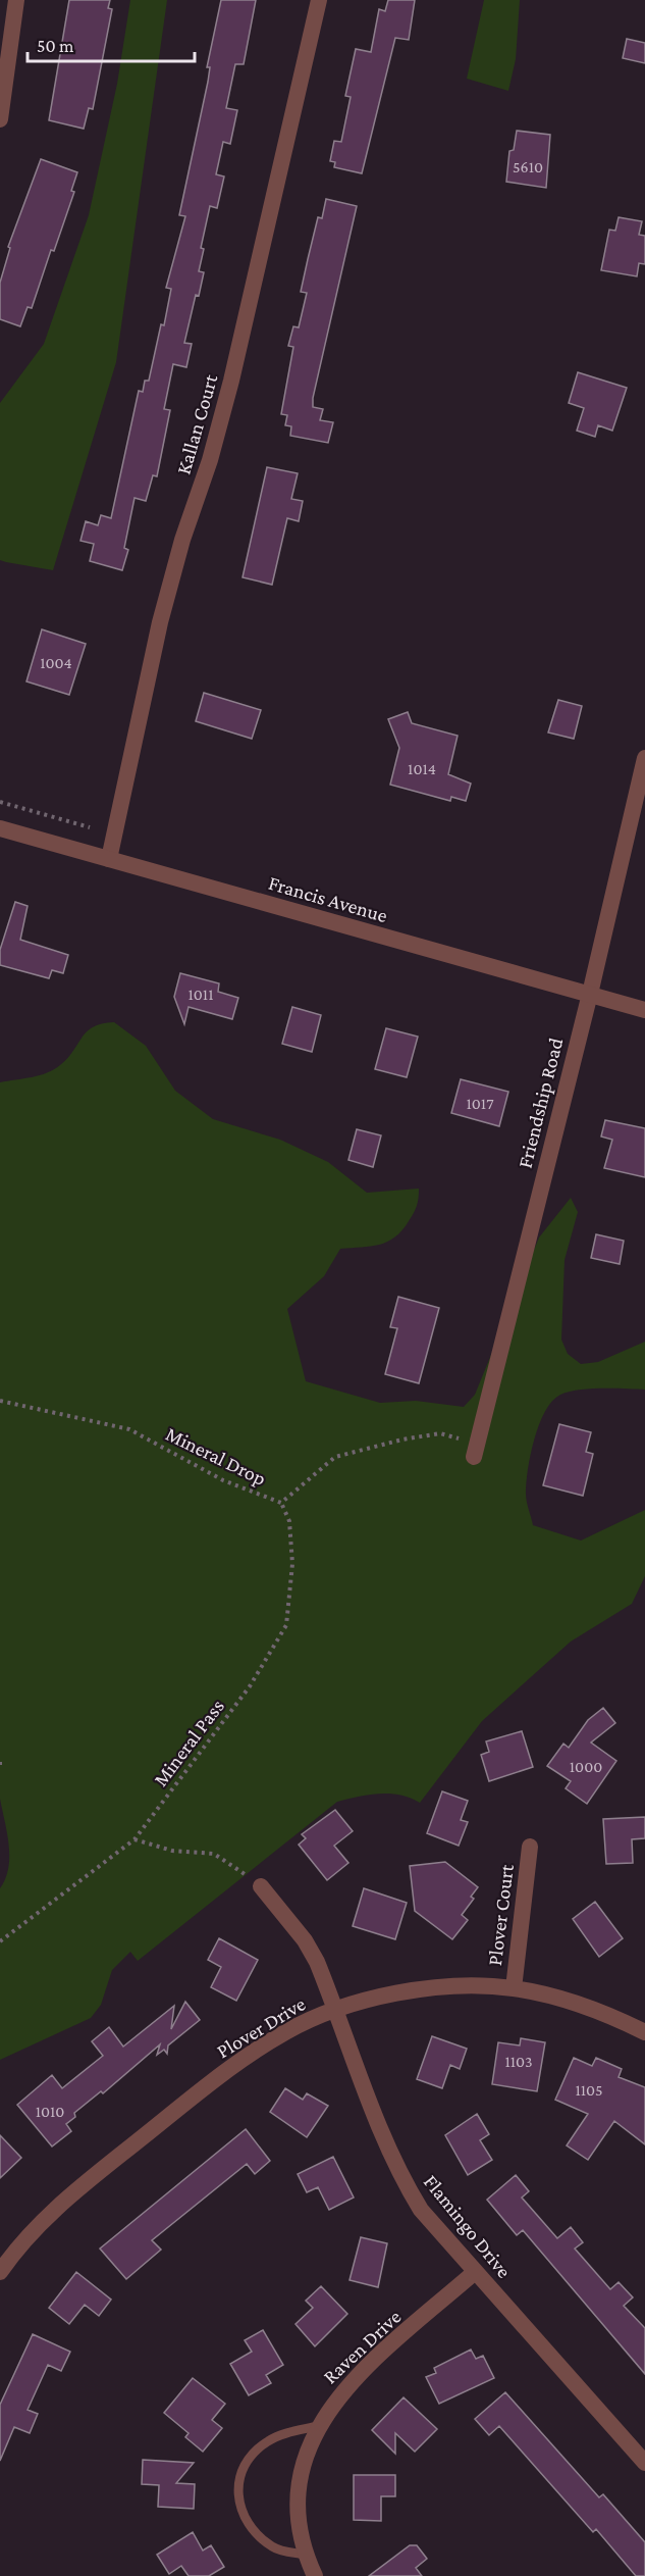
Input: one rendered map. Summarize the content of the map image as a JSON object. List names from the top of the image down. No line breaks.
{"streets":{"street":["Kallan Court","Francis Avenue","Friendship Road","Plover Court","Plover Drive","Flamingo Drive","Raven Drive"],"path":["Mineral Drop","Mineral Pass"]},"crossings":[["Kallan Court","Francis Avenue"],["Francis Avenue","Friendship Road"],["Friendship Road","Mineral Drop"],["Mineral Drop","Mineral Pass"],["Plover Court","Plover Drive"],["Plover Drive","Flamingo Drive"],["Flamingo Drive","Raven Drive"]],"house_numbers":["5610","1004","1014","1011","1017","1000","1103","1105","1010"],"scale_bar":"50 m"}
